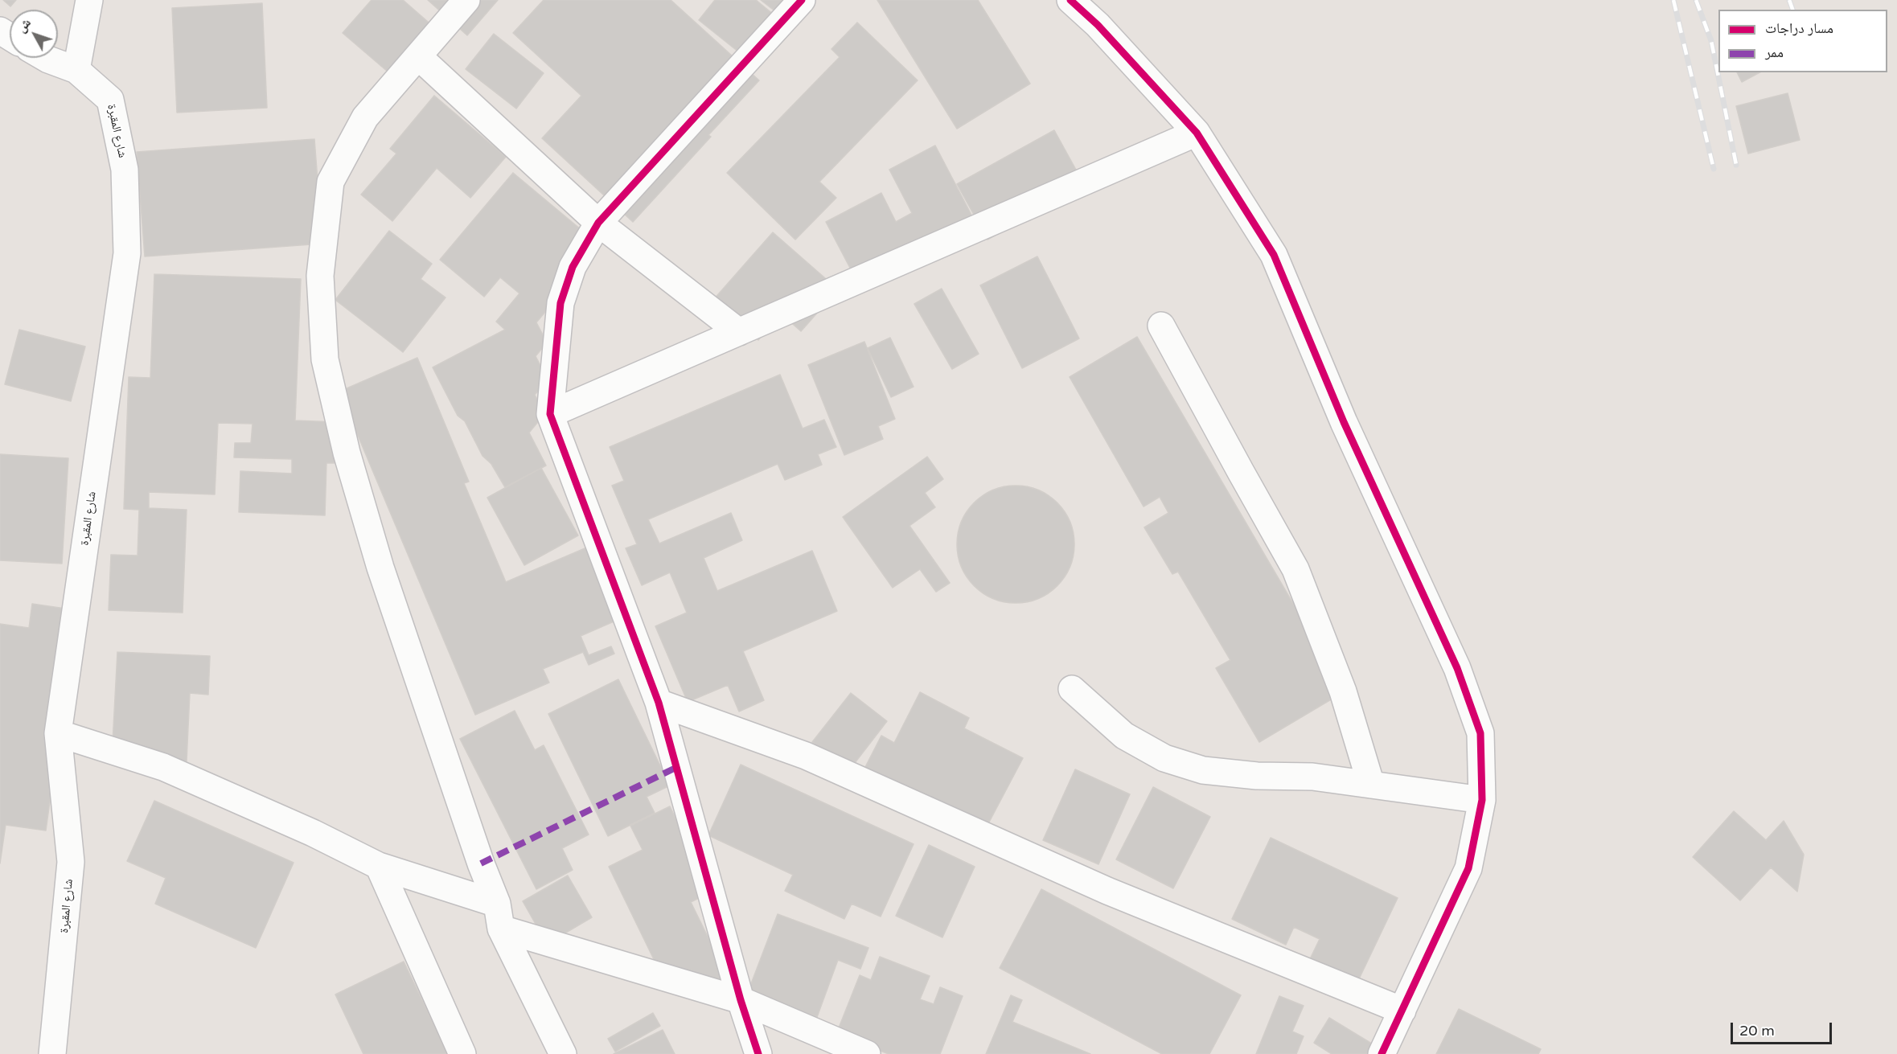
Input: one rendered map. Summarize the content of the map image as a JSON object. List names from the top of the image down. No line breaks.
{"streets":{"street":["شارع المقبرة"]},"legend":["مسار دراجات","ممر"],"scale_bar":"20 m","north":"top left"}
